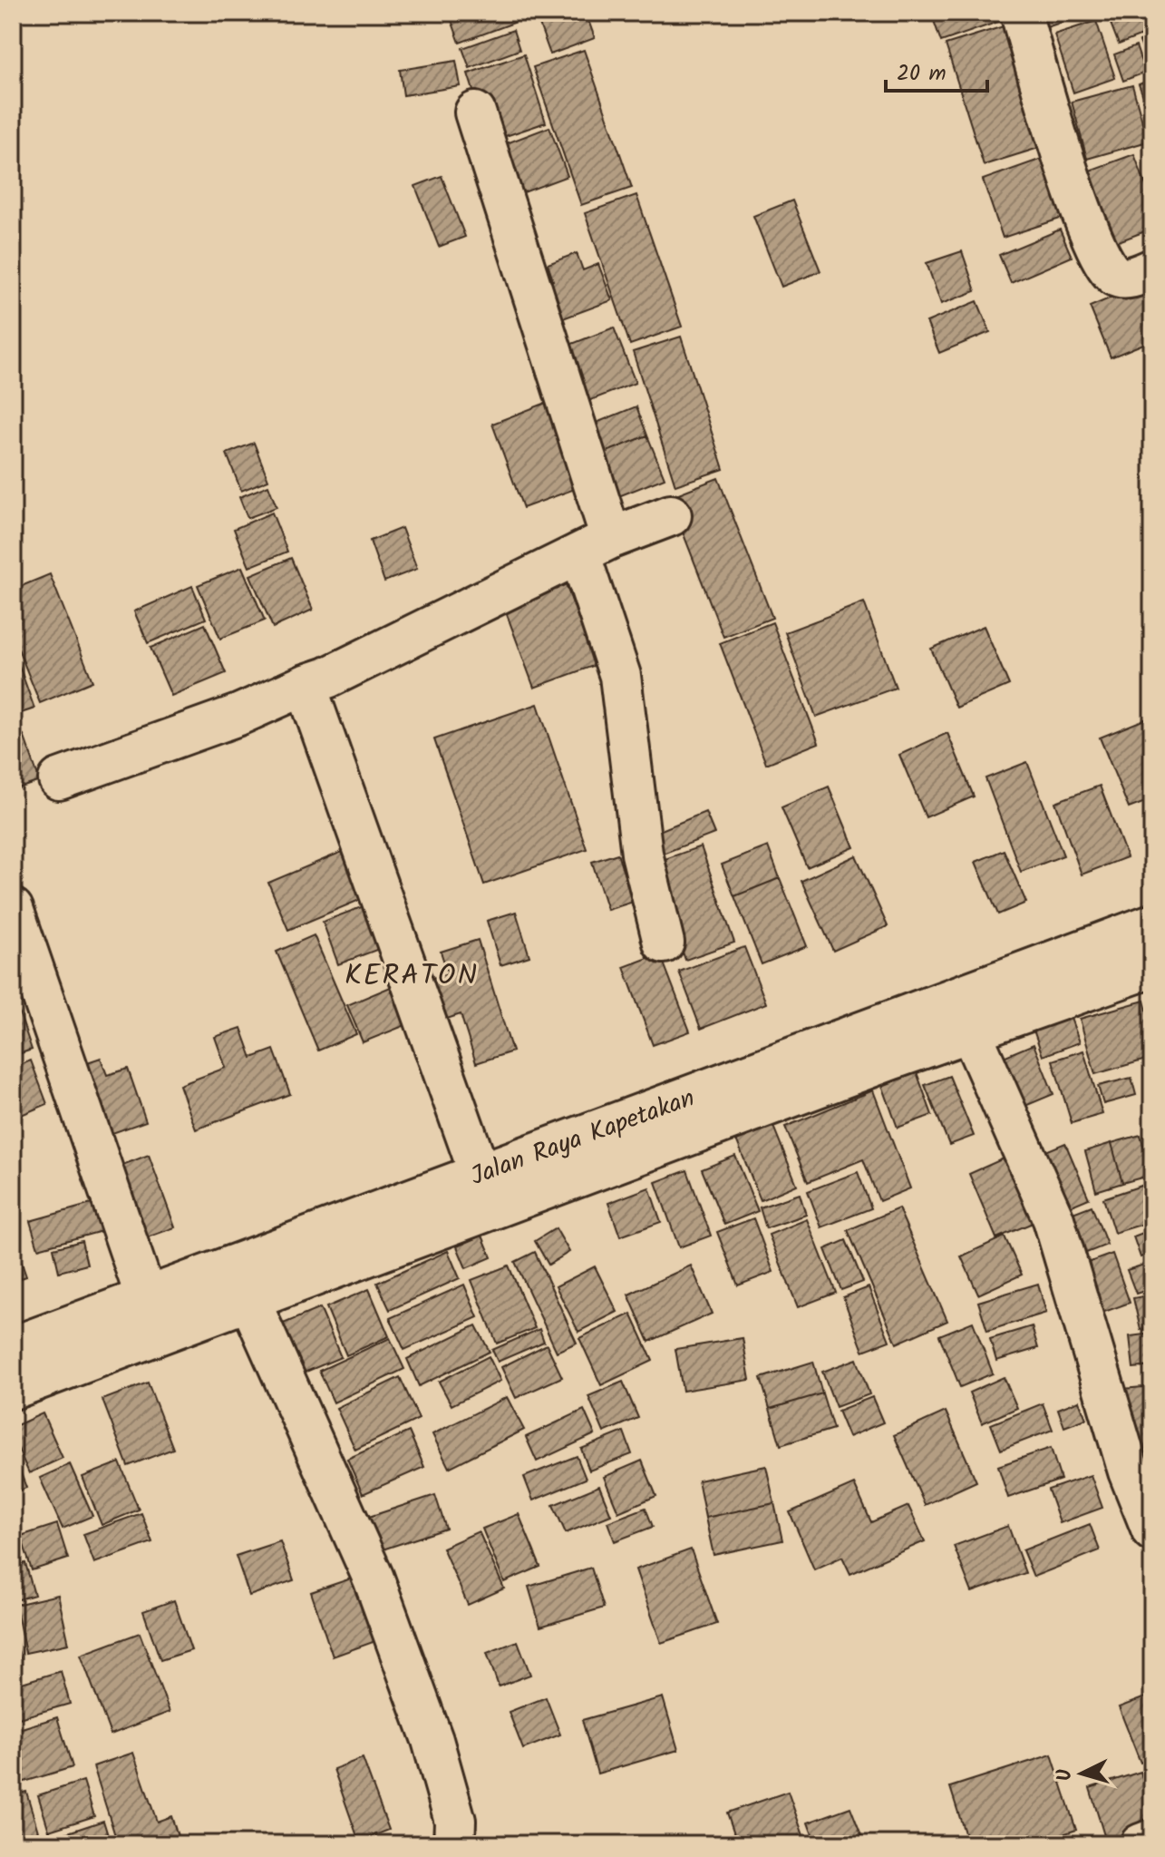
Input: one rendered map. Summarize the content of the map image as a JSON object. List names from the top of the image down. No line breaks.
{"streets":{"main road":["Jalan Raya Kapetakan"]},"districts":["KERATON"],"scale_bar":"20 m","north":"left"}
